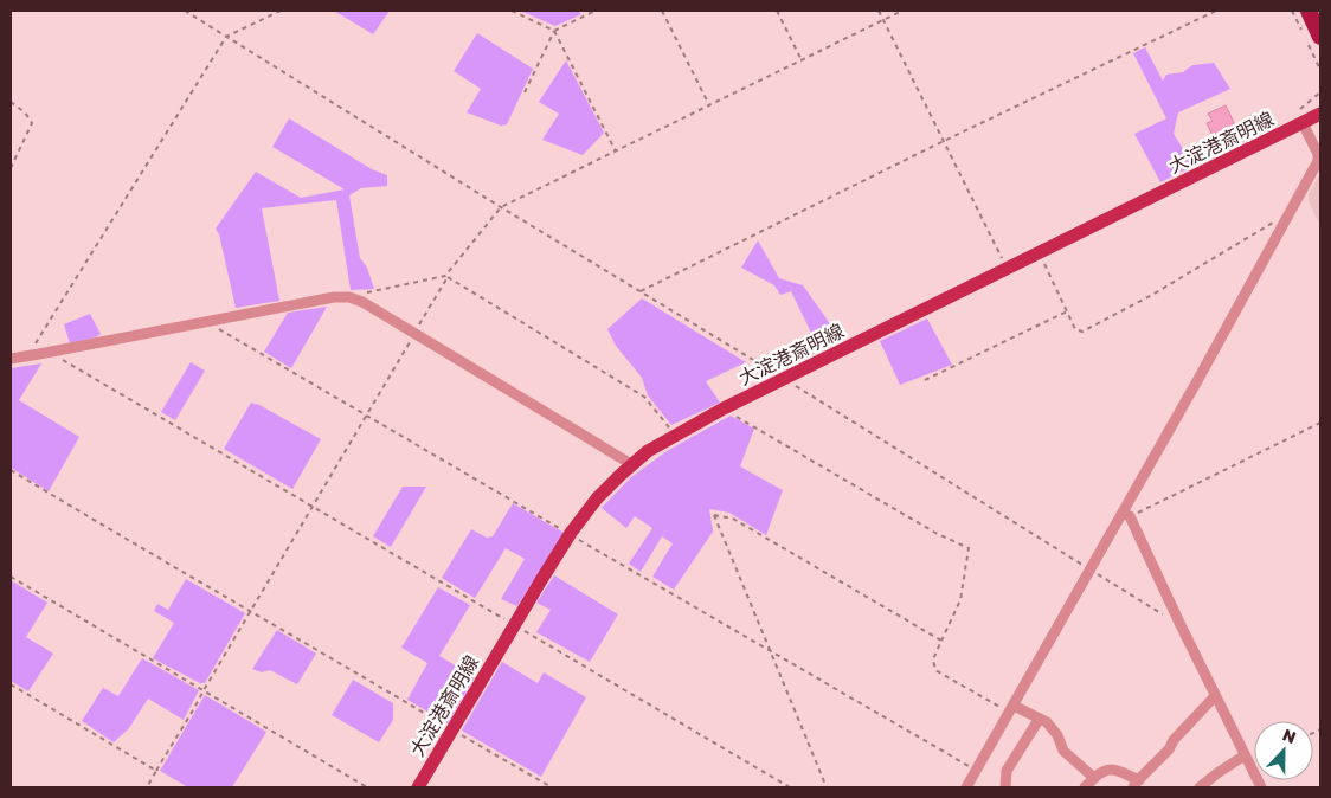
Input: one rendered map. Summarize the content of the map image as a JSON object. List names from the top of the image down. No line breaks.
{"streets":{"main road":["大淀港斎明線"]},"north":"top"}
